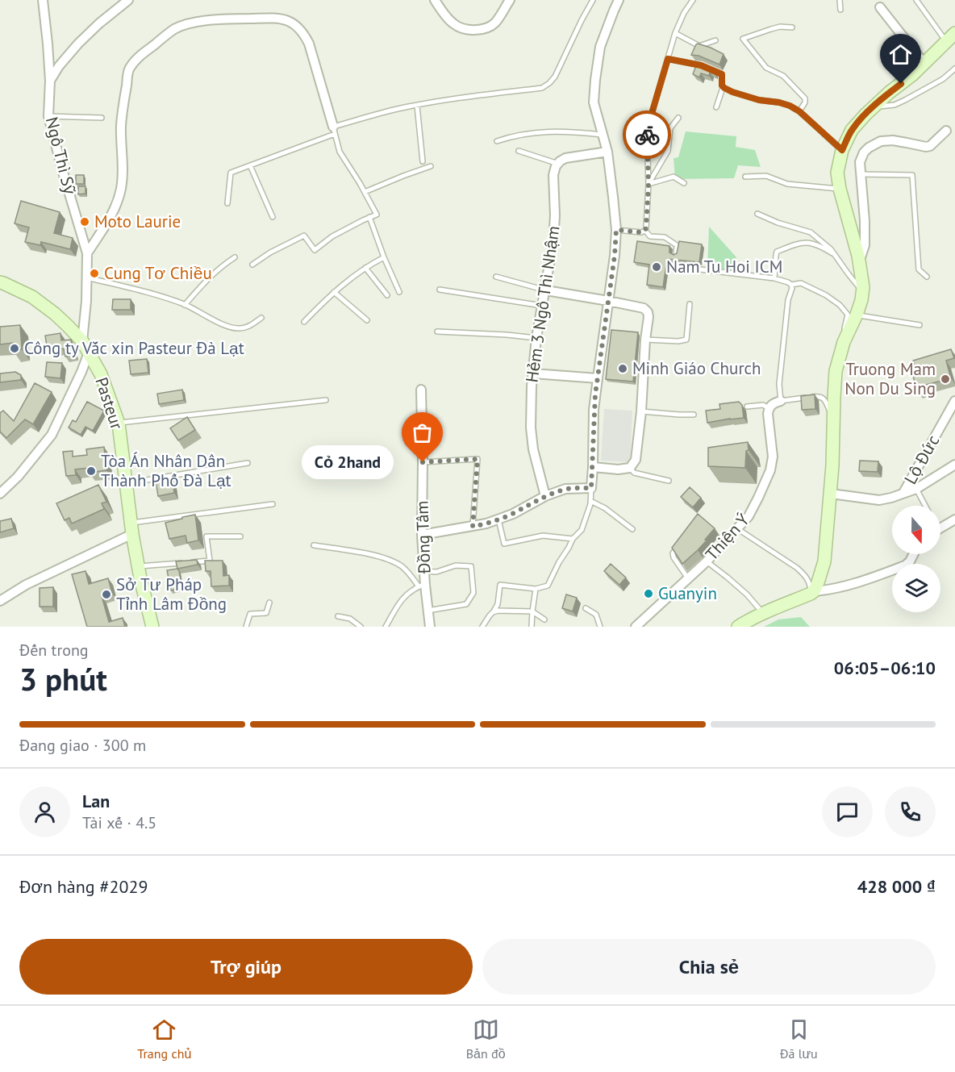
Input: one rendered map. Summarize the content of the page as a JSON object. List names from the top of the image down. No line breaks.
{"streets":{"street":["Ngô Thì Sỹ","Hẻm 3 Ngô Thì Nhậm","Pasteur","Lộ Đức","Đồng Tâm","Thiện Ý"]},"crossings":[["Ngô Thì Sỹ","Pasteur"]],"places":["Moto Laurie","Nam Tu Hoi ICM","Cung Tơ Chiều","Công ty Vắc xin Pasteur Đà Lạt","Minh Giáo Church","Truong Mam Non Du Sing","Cỏ 2hand","Tòa Án Nhân Dân Thành Phố Đà Lạt","Guanyin","Sở Tư Pháp Tỉnh Lâm Đồng"],"north":"bottom","page":{"bubble":"Cỏ 2hand","heading":["3 phút","Đến trong","06:05–06:10"],"panel":["Lan","Tài xế · 4.5","Đơn hàng #2029","428 000 ₫"],"bar":"Đang giao · 300 m","buttons":["Trợ giúp","Chia sẻ"],"tabs":["Trang chủ","Bản đồ","Đã lưu"]}}
